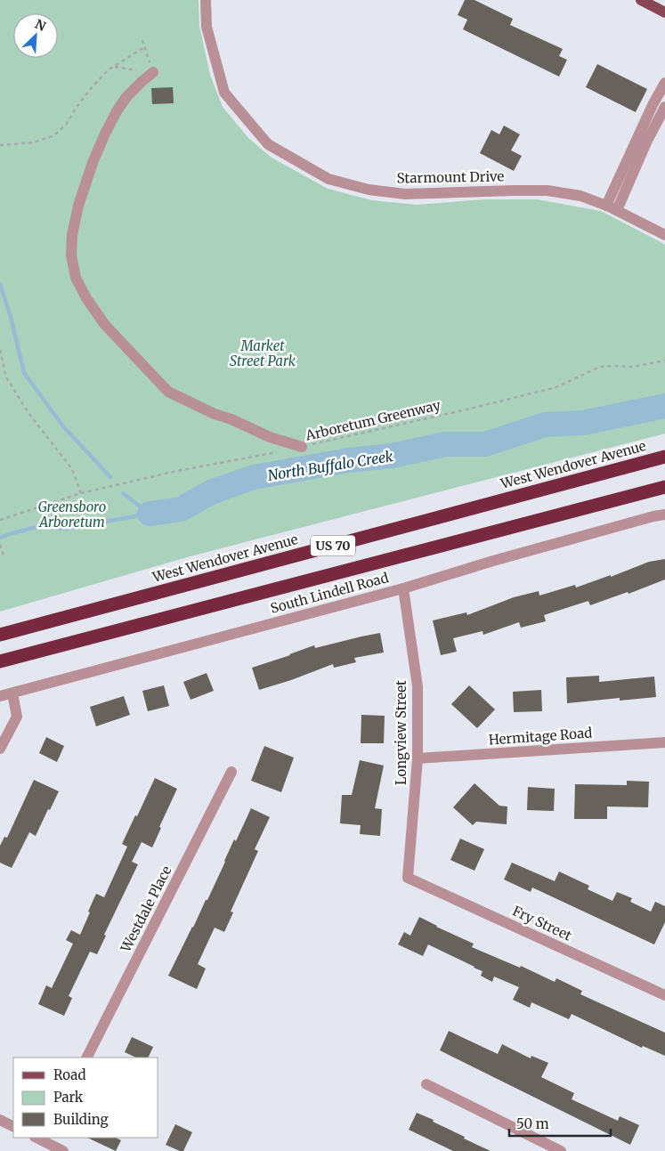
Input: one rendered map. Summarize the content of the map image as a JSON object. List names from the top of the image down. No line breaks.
{"streets":{"highway":["West Wendover Avenue","US 70"],"street":["Starmount Drive","South Lindell Road","Longview Street","Hermitage Road","Westdale Place","Fry Street"],"path":["Arboretum Greenway"]},"crossings":[["South Lindell Road","Longview Street"],["Longview Street","Hermitage Road"],["Longview Street","Fry Street"]],"water":["North Buffalo Creek"],"parks":["Market Street Park","Greensboro Arboretum"],"legend":["Road","Park","Building"],"scale_bar":"50 m","north":"top right"}
